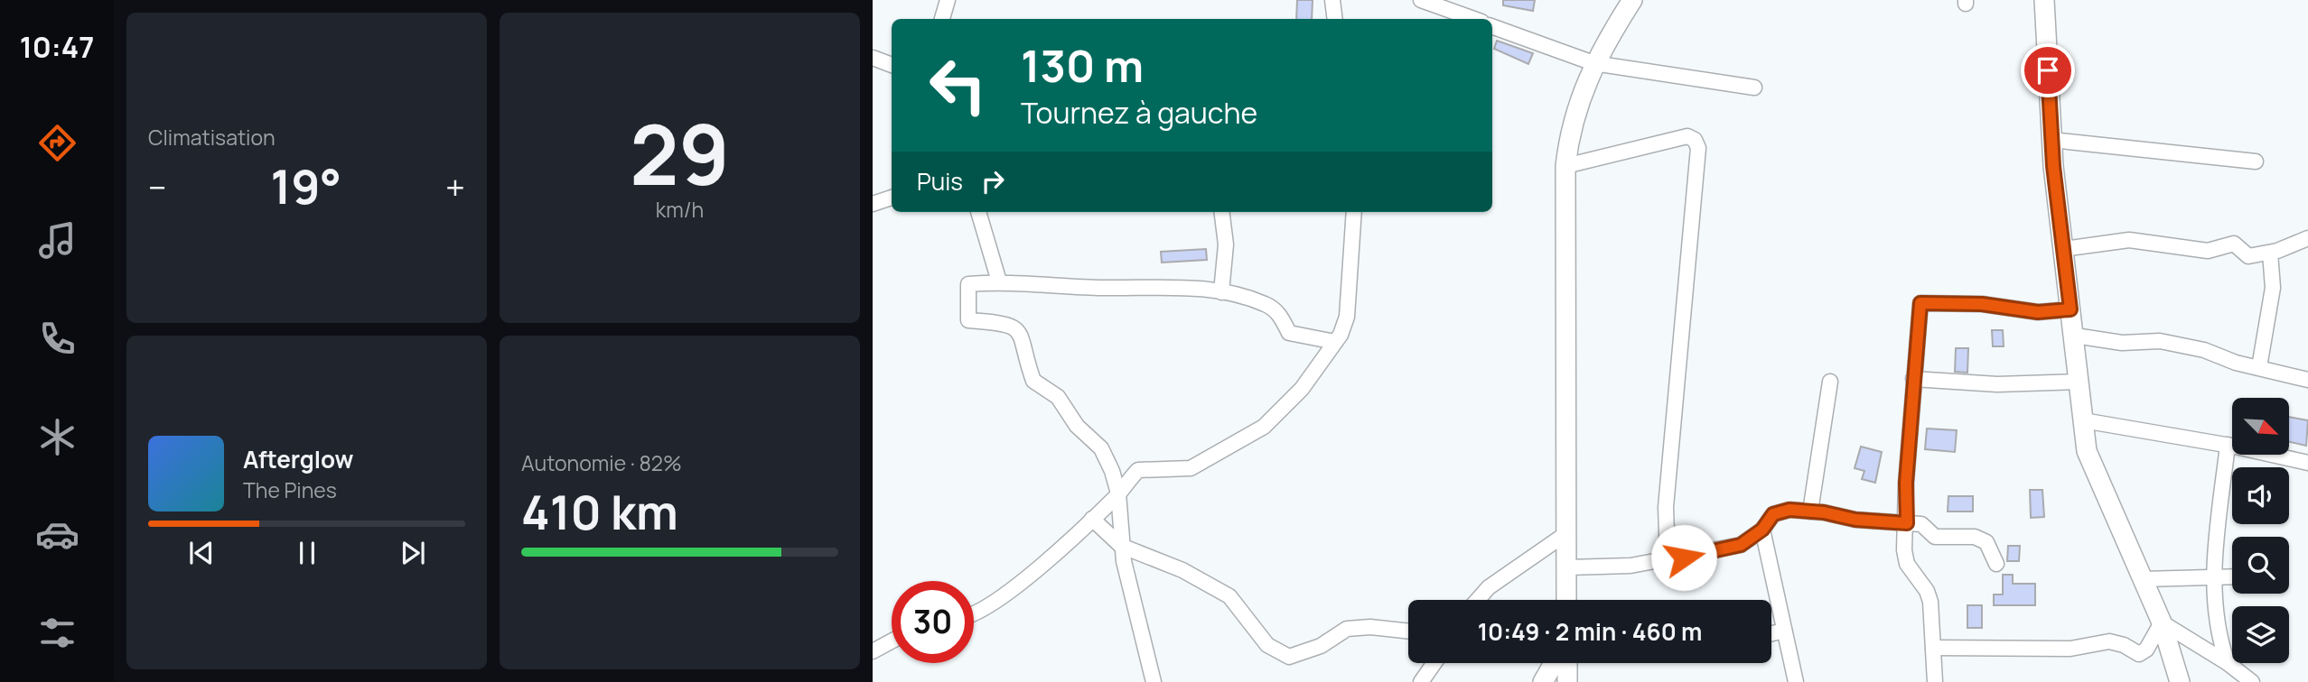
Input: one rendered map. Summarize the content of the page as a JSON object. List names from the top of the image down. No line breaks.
{"north":"bottom right","page":{"tabs":"10:47","tile":["Climatisation",["29","km/h"],["Autonomie · 82%","410 km"]],"turn":["130 m","Tournez à gauche"],"then":"Puis","heat":["−","19°","+"],"song":["Afterglow","The Pines"],"limit":"30","trip":"10:49 · 2 min · 460 m"}}
